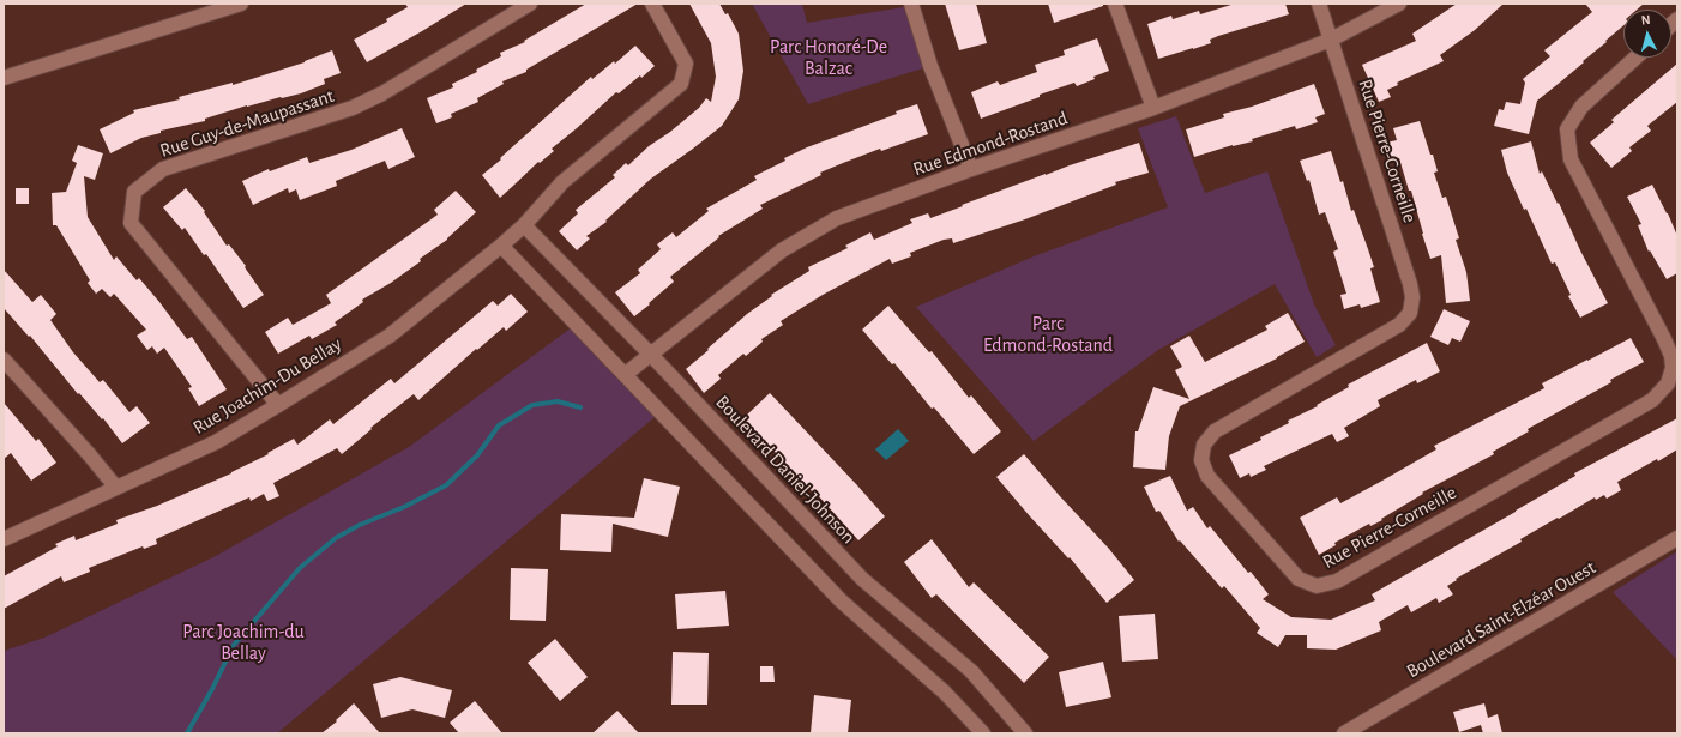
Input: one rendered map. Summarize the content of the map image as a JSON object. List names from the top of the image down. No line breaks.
{"streets":{"street":["Rue Guy-de-Maupassant","Rue Edmond-Rostand","Rue Pierre-Corneille","Rue Joachim-Du Bellay","Boulevard Daniel-Johnson","Boulevard Saint-Elzéar Ouest"]},"crossings":[["Rue Guy-de-Maupassant","Rue Joachim-Du Bellay"],["Rue Edmond-Rostand","Rue Pierre-Corneille"],["Rue Edmond-Rostand","Boulevard Daniel-Johnson"],["Rue Joachim-Du Bellay","Boulevard Daniel-Johnson"]],"parks":["Parc Honoré-De Balzac","Parc Edmond-Rostand","Parc Joachim-du Bellay"],"north":"top"}
